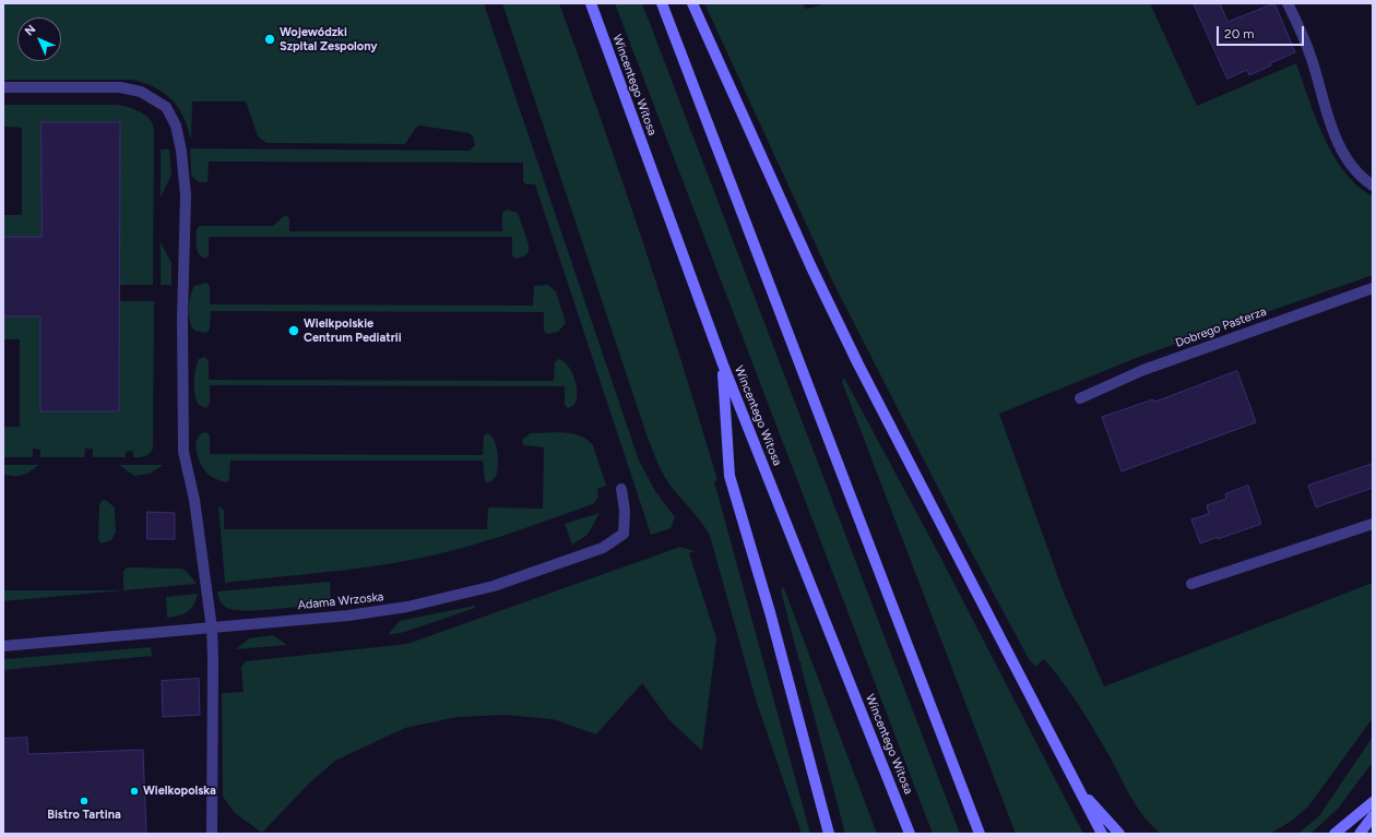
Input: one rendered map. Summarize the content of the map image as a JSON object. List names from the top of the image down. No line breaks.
{"streets":{"main road":["Wincentego Witosa"],"street":["Dobrego Pasterza","Adama Wrzoska"]},"places":["Wojewódzki Szpital Zespolony","Wielkpolskie Centrum Pediatrii","Wielkopolska","Bistro Tartina"],"scale_bar":"20 m","north":"top left"}
